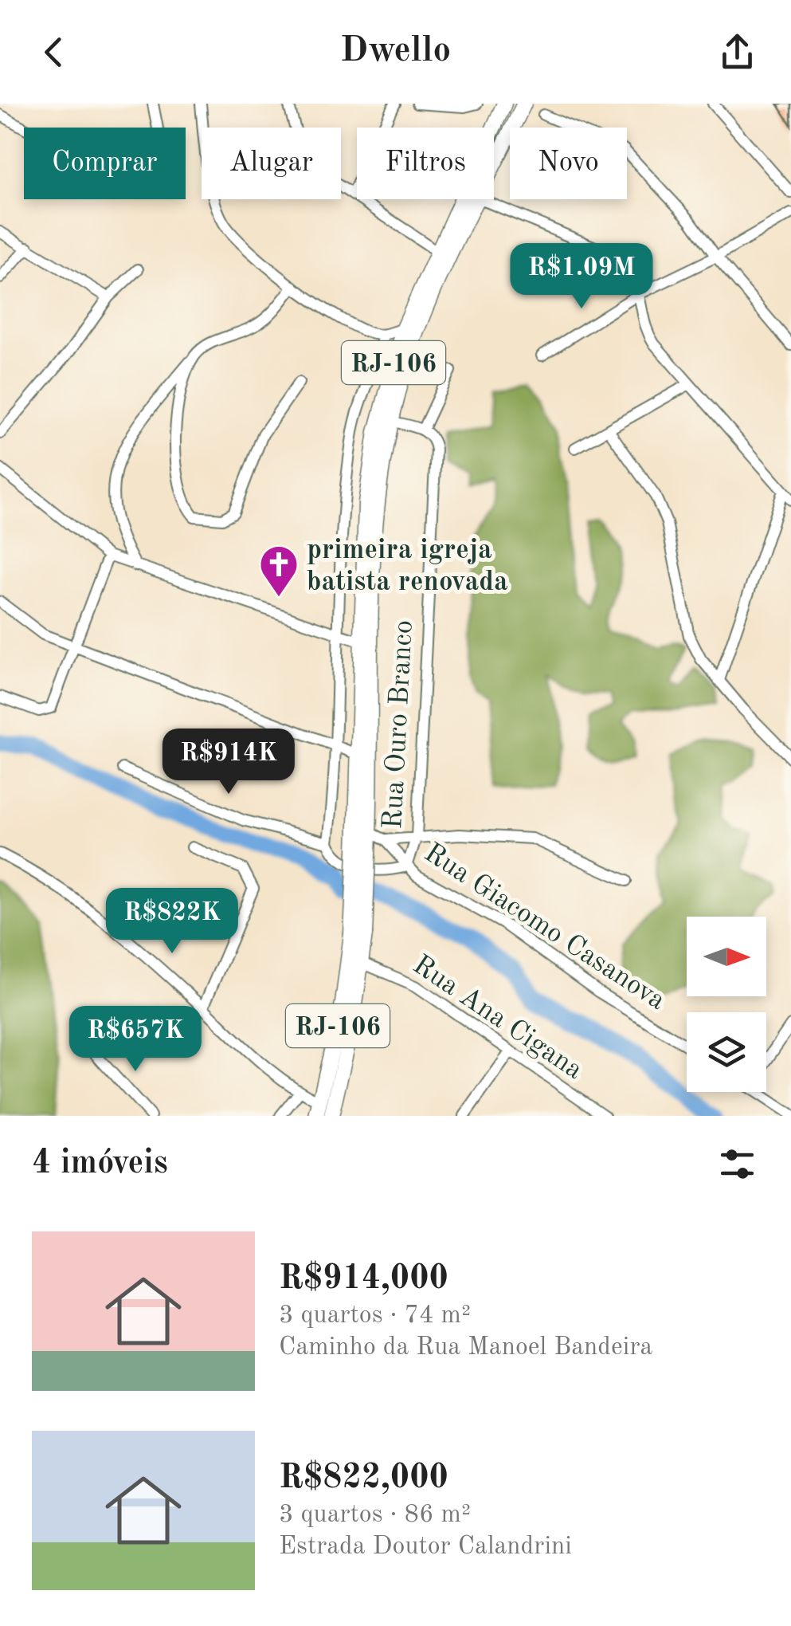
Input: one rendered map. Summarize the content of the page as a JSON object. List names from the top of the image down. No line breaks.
{"streets":{"highway":["RJ-106"],"street":["Rua Ouro Branco","Rua Giacomo Casanova","Rua Ana Cigana"]},"crossings":[["RJ-106","Rua Giacomo Casanova"],["RJ-106","Rua Ana Cigana"],["Rua Ouro Branco","Rua Giacomo Casanova"]],"places":{"church":["primeira igreja batista renovada"]},"north":"right","page":{"header":"Dwello","chip":["Comprar","Alugar","Filtros","Novo"],"price":["R$1.09M","R$914K","R$822K","R$657K"],"heading":"4 imóveis","list":[{"name":"R$914,000","note":"3 quartos · 74 m² · Caminho da Rua Manoel Bandeira"},{"name":"R$822,000","note":"3 quartos · 86 m² · Estrada Doutor Calandrini"}]}}
